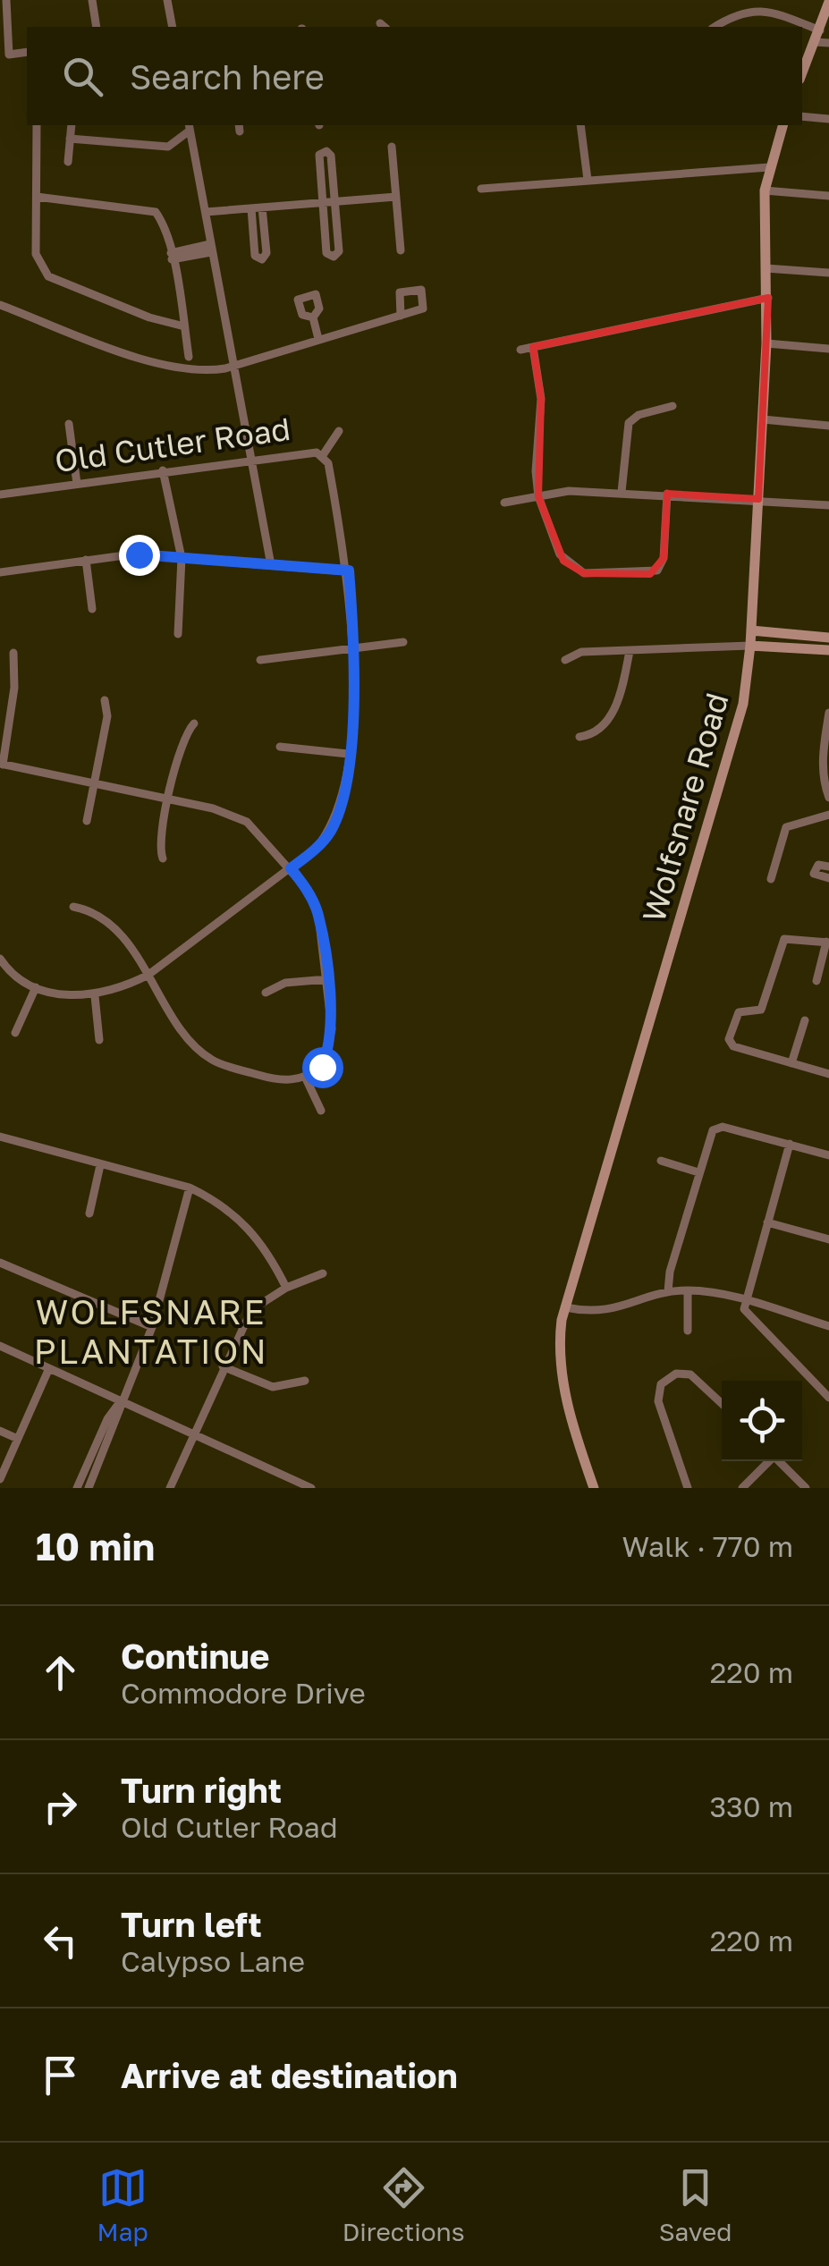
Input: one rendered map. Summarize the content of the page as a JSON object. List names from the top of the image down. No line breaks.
{"streets":{"street":["Old Cutler Road","Wolfsnare Road"]},"districts":["WOLFSNARE PLANTATION"],"page":{"search":"Search here","heading":["10 min","Walk · 770 m"],"list":[["Continue","Commodore Drive","220 m"],["Turn right","Old Cutler Road","330 m"],["Turn left","Calypso Lane","220 m"],"Arrive at destination"],"nav":["Map","Directions","Saved"]}}
